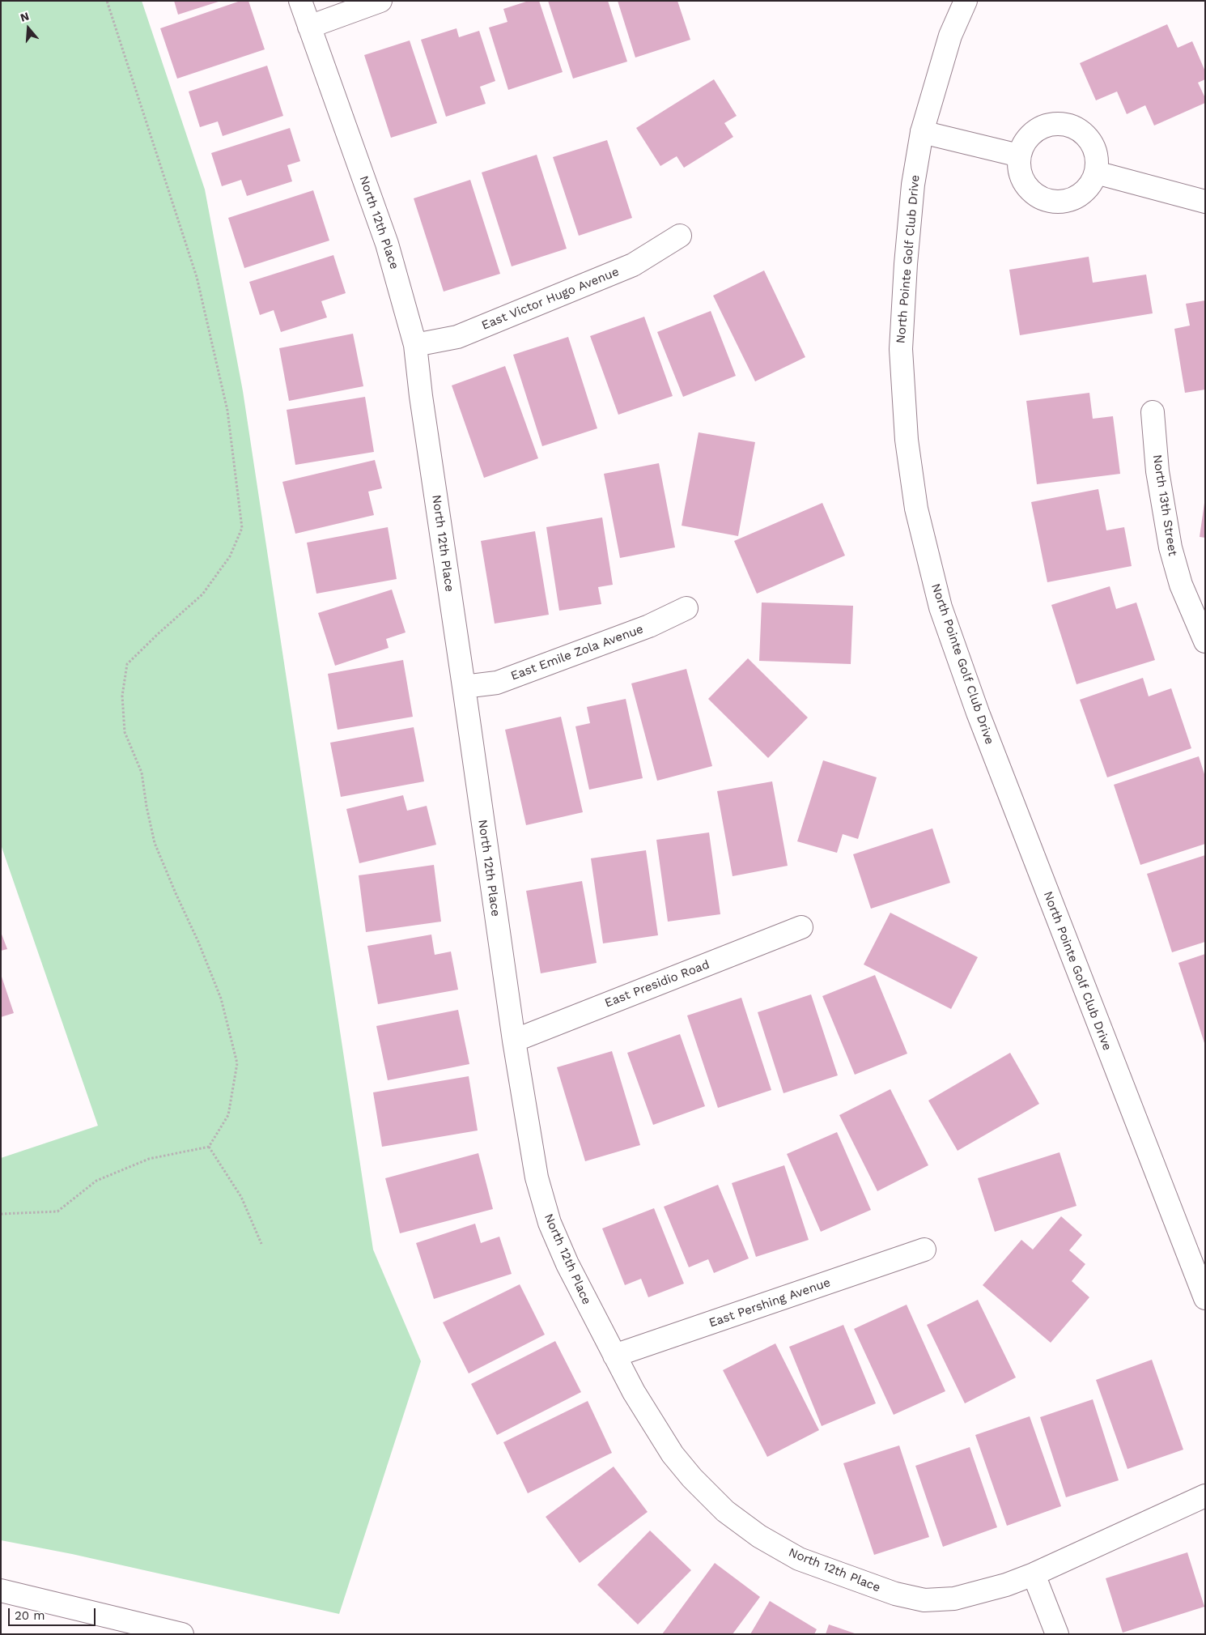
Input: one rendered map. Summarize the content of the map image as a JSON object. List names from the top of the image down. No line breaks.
{"streets":{"street":["North 12th Place","North Pointe Golf Club Drive","East Victor Hugo Avenue","North 13th Street","East Emile Zola Avenue","East Presidio Road","East Pershing Avenue"]},"crossings":[["North 12th Place","East Victor Hugo Avenue"],["North 12th Place","East Emile Zola Avenue"],["North 12th Place","East Presidio Road"],["North 12th Place","East Pershing Avenue"]],"scale_bar":"20 m","north":"top"}
